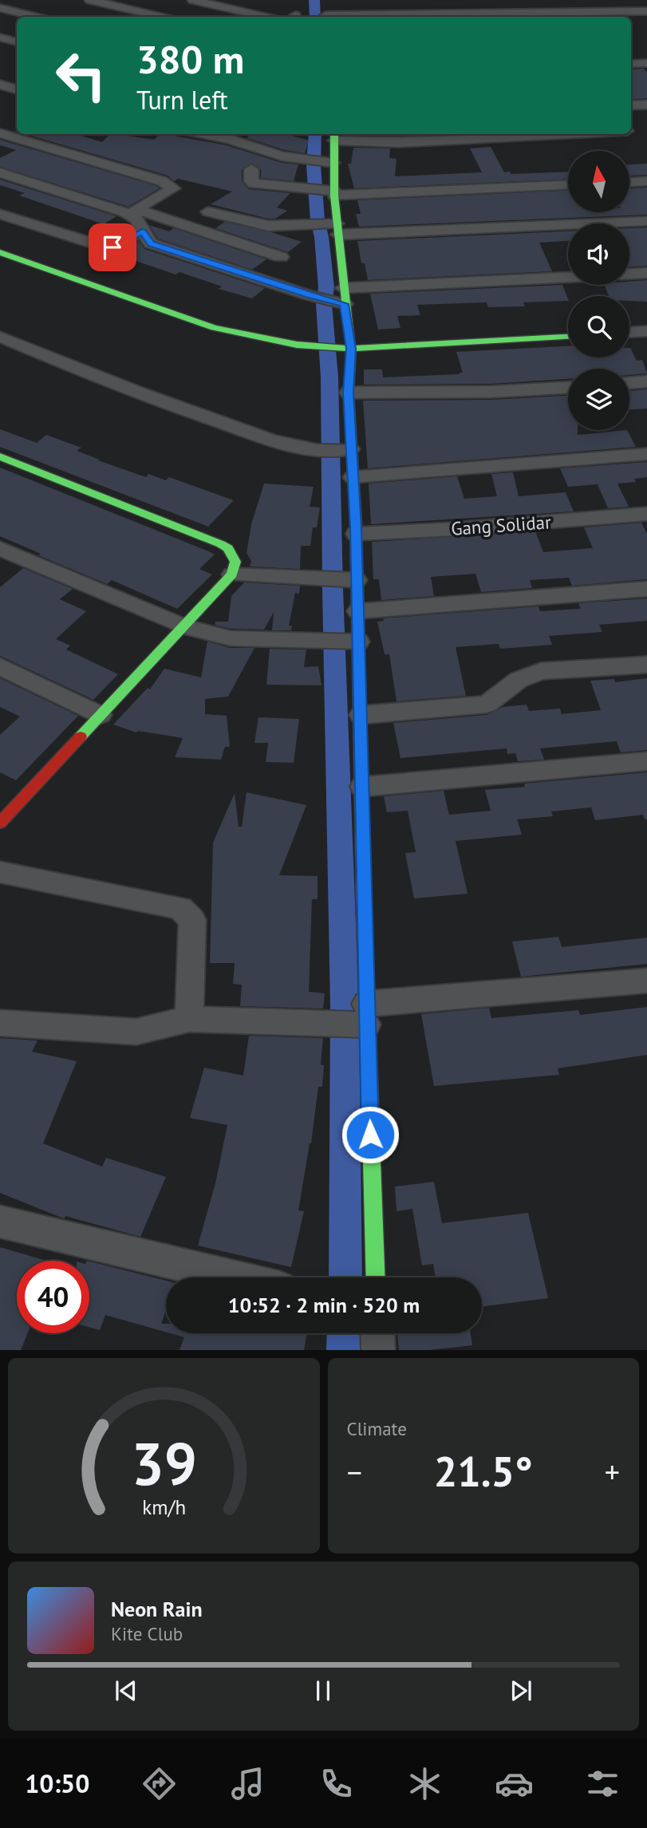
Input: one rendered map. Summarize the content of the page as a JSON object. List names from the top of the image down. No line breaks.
{"streets":{"street":["Gang Solidar"]},"north":"top","page":{"turn":["380 m","Turn left"],"limit":"40","trip":"10:52 · 2 min · 520 m","tile":"Climate","heat":["−","21.5°","+"],"song":["Neon Rain","Kite Club"],"tabs":"10:50","gauge":["39","km/h"]}}
